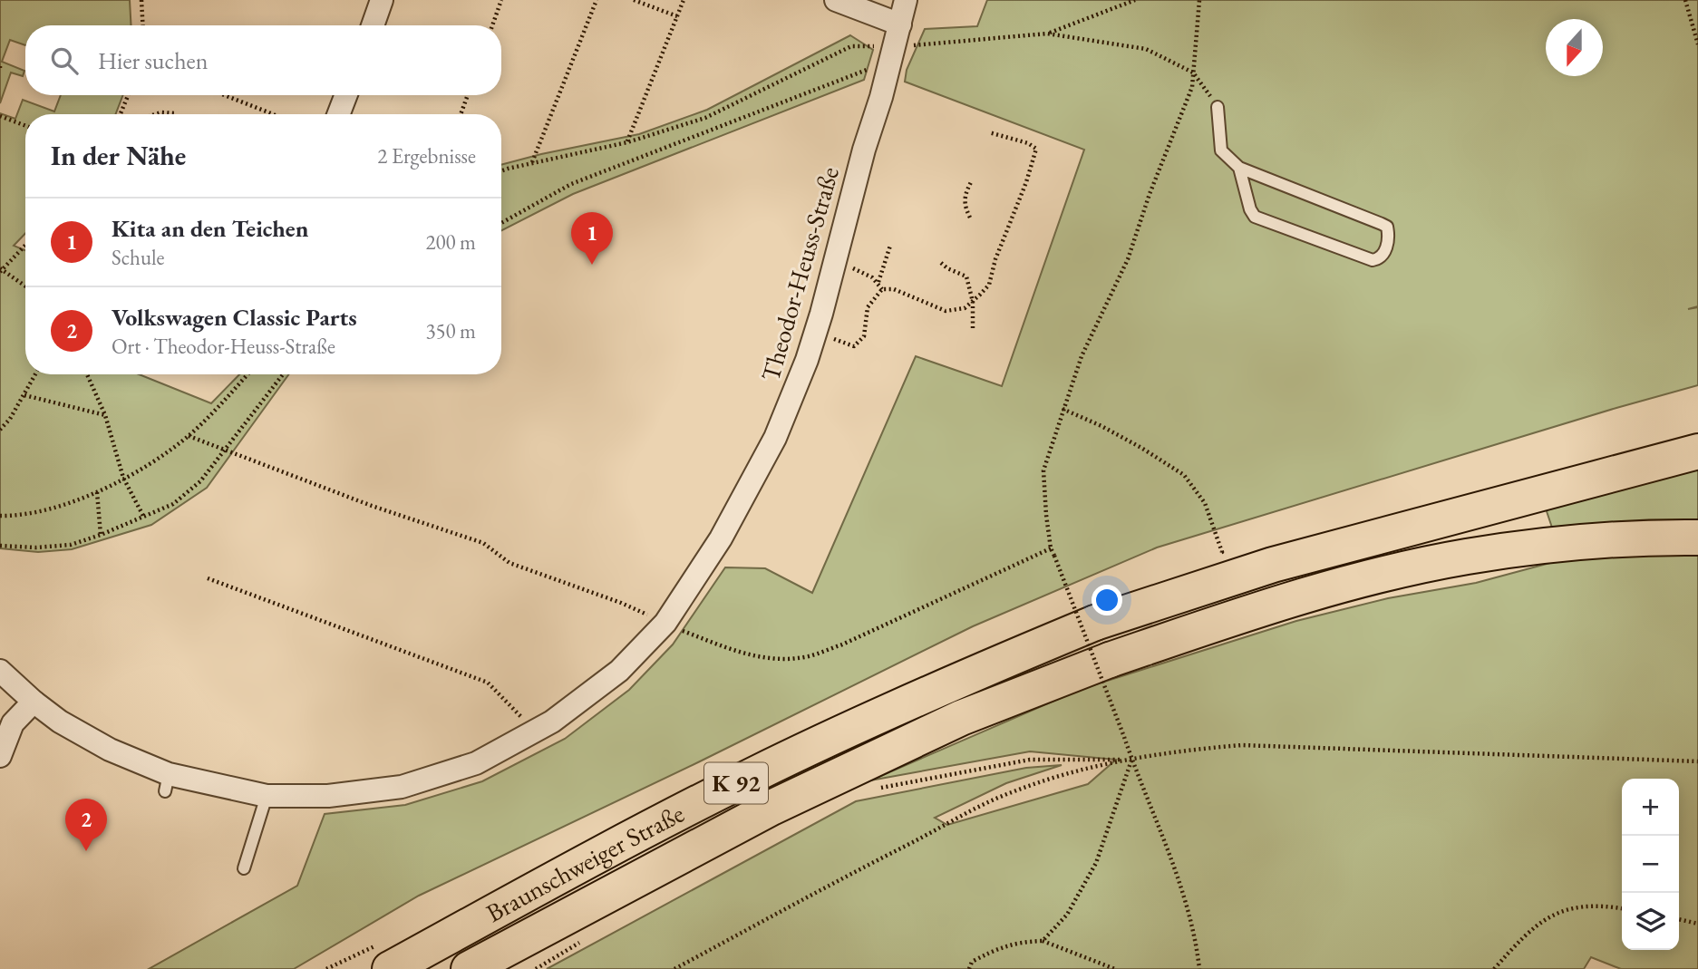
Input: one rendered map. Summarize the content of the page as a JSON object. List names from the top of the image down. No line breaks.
{"streets":{"highway":["K 92","Braunschweiger Straße"],"street":["Theodor-Heuss-Straße"]},"north":"bottom","page":{"search":"Hier suchen","heading":["In der Nähe","2 Ergebnisse"],"list":[{"mark":"1","name":"Kita an den Teichen","note":"Schule","value":"200 m"},{"mark":"2","name":"Volkswagen Classic Parts","note":"Ort · Theodor-Heuss-Straße","value":"350 m"}],"pins":["1","2"],"map_buttons":["+","−"]}}
